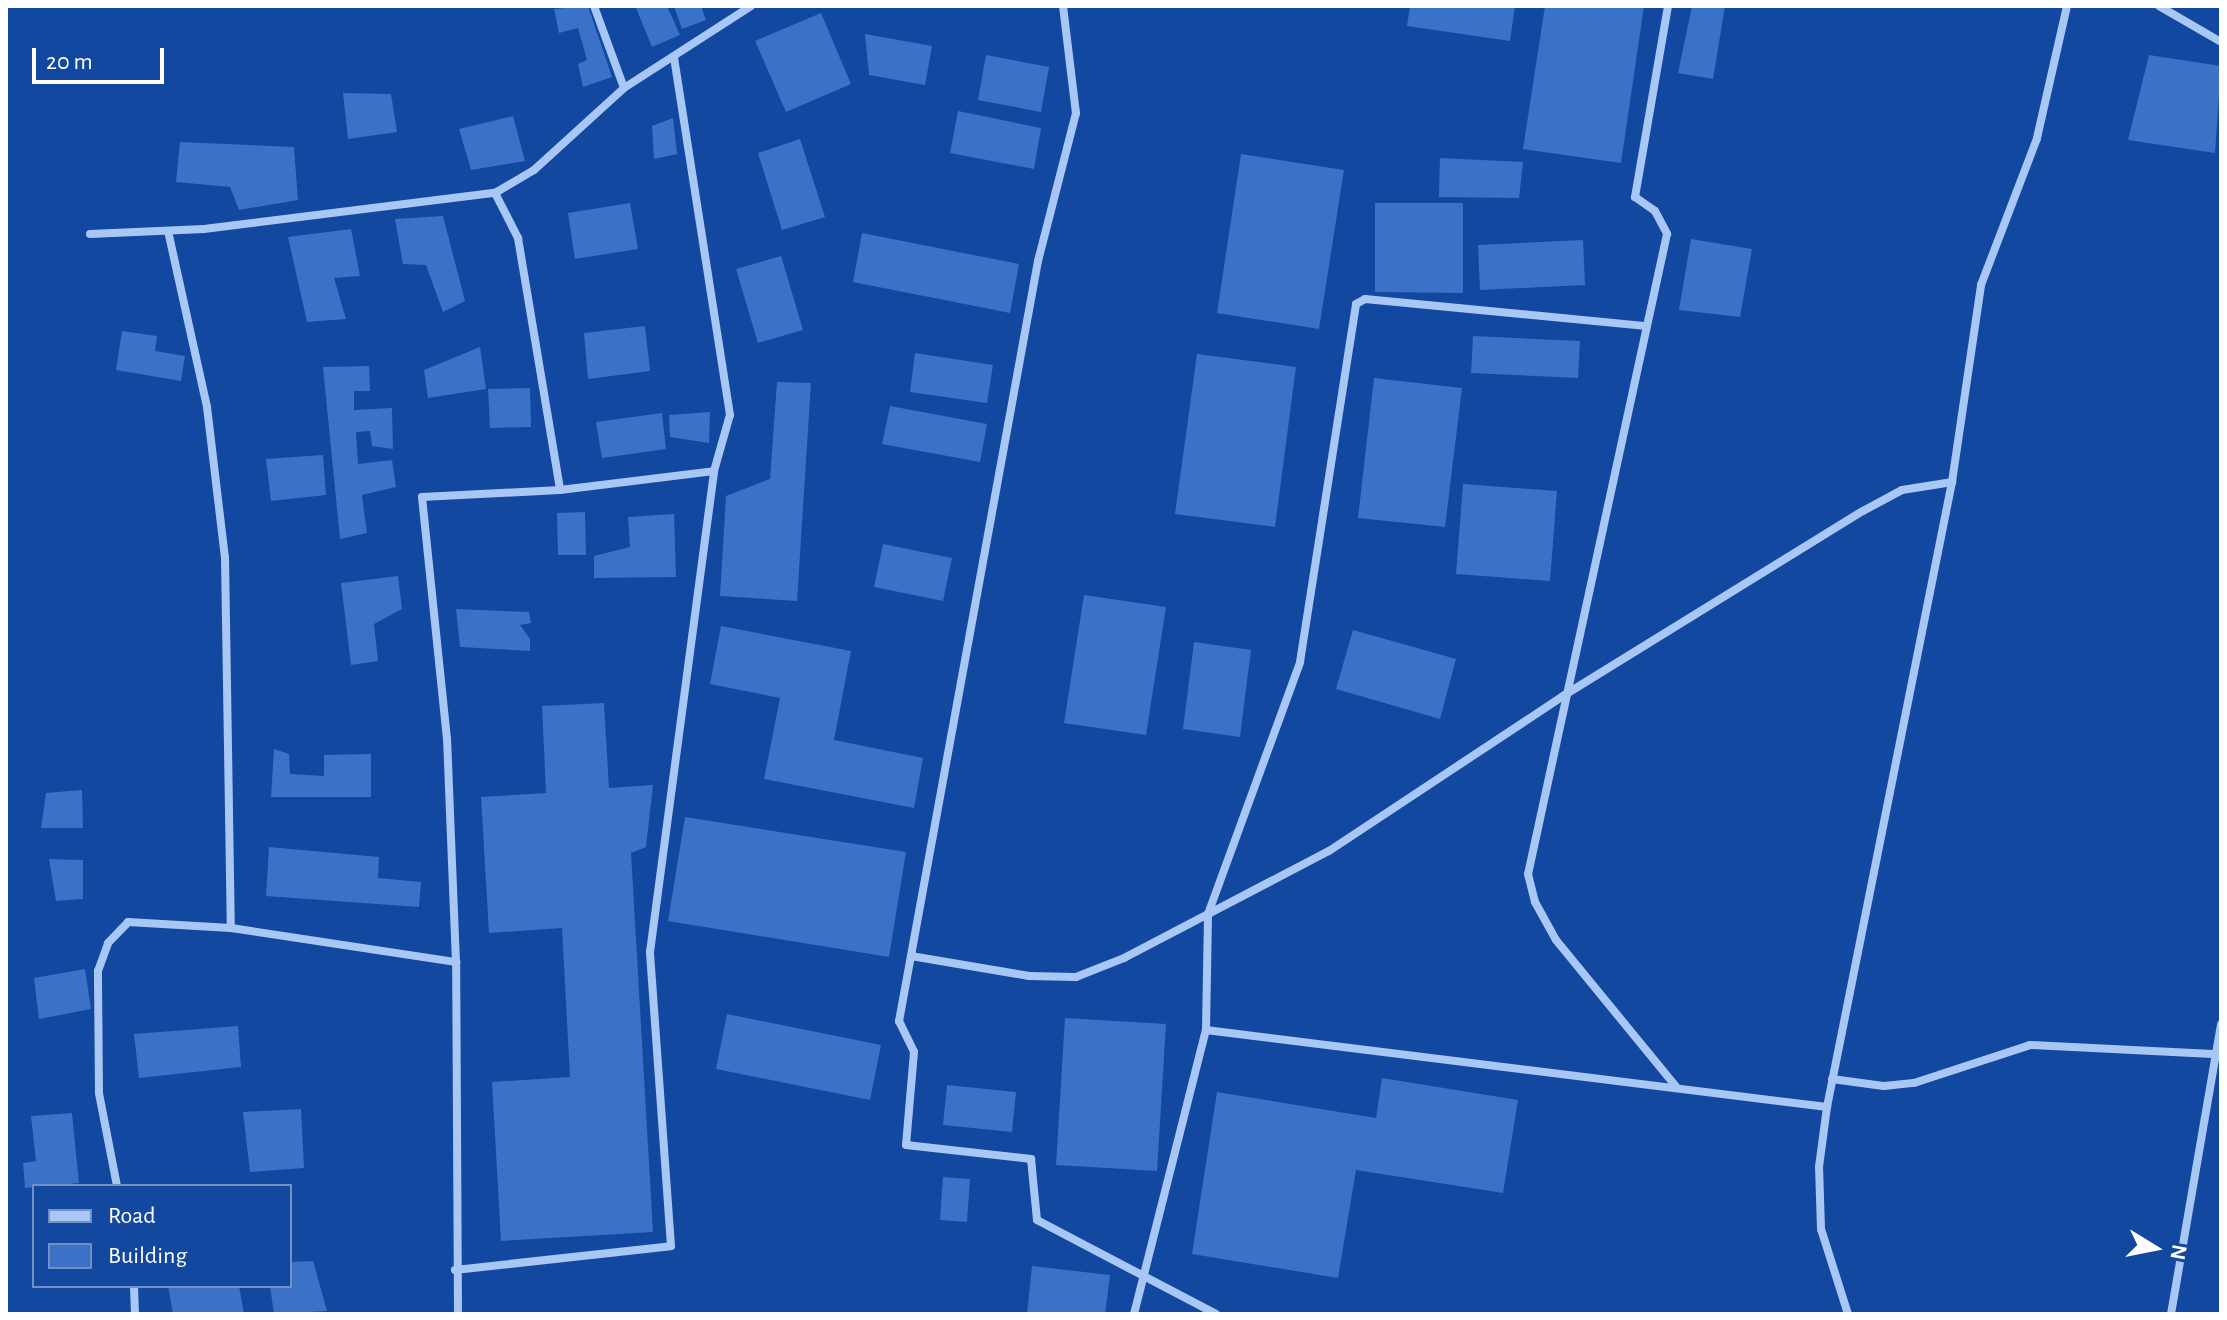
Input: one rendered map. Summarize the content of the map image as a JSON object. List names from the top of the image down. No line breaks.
{"legend":["Road","Building"],"scale_bar":"20 m","north":"right"}
